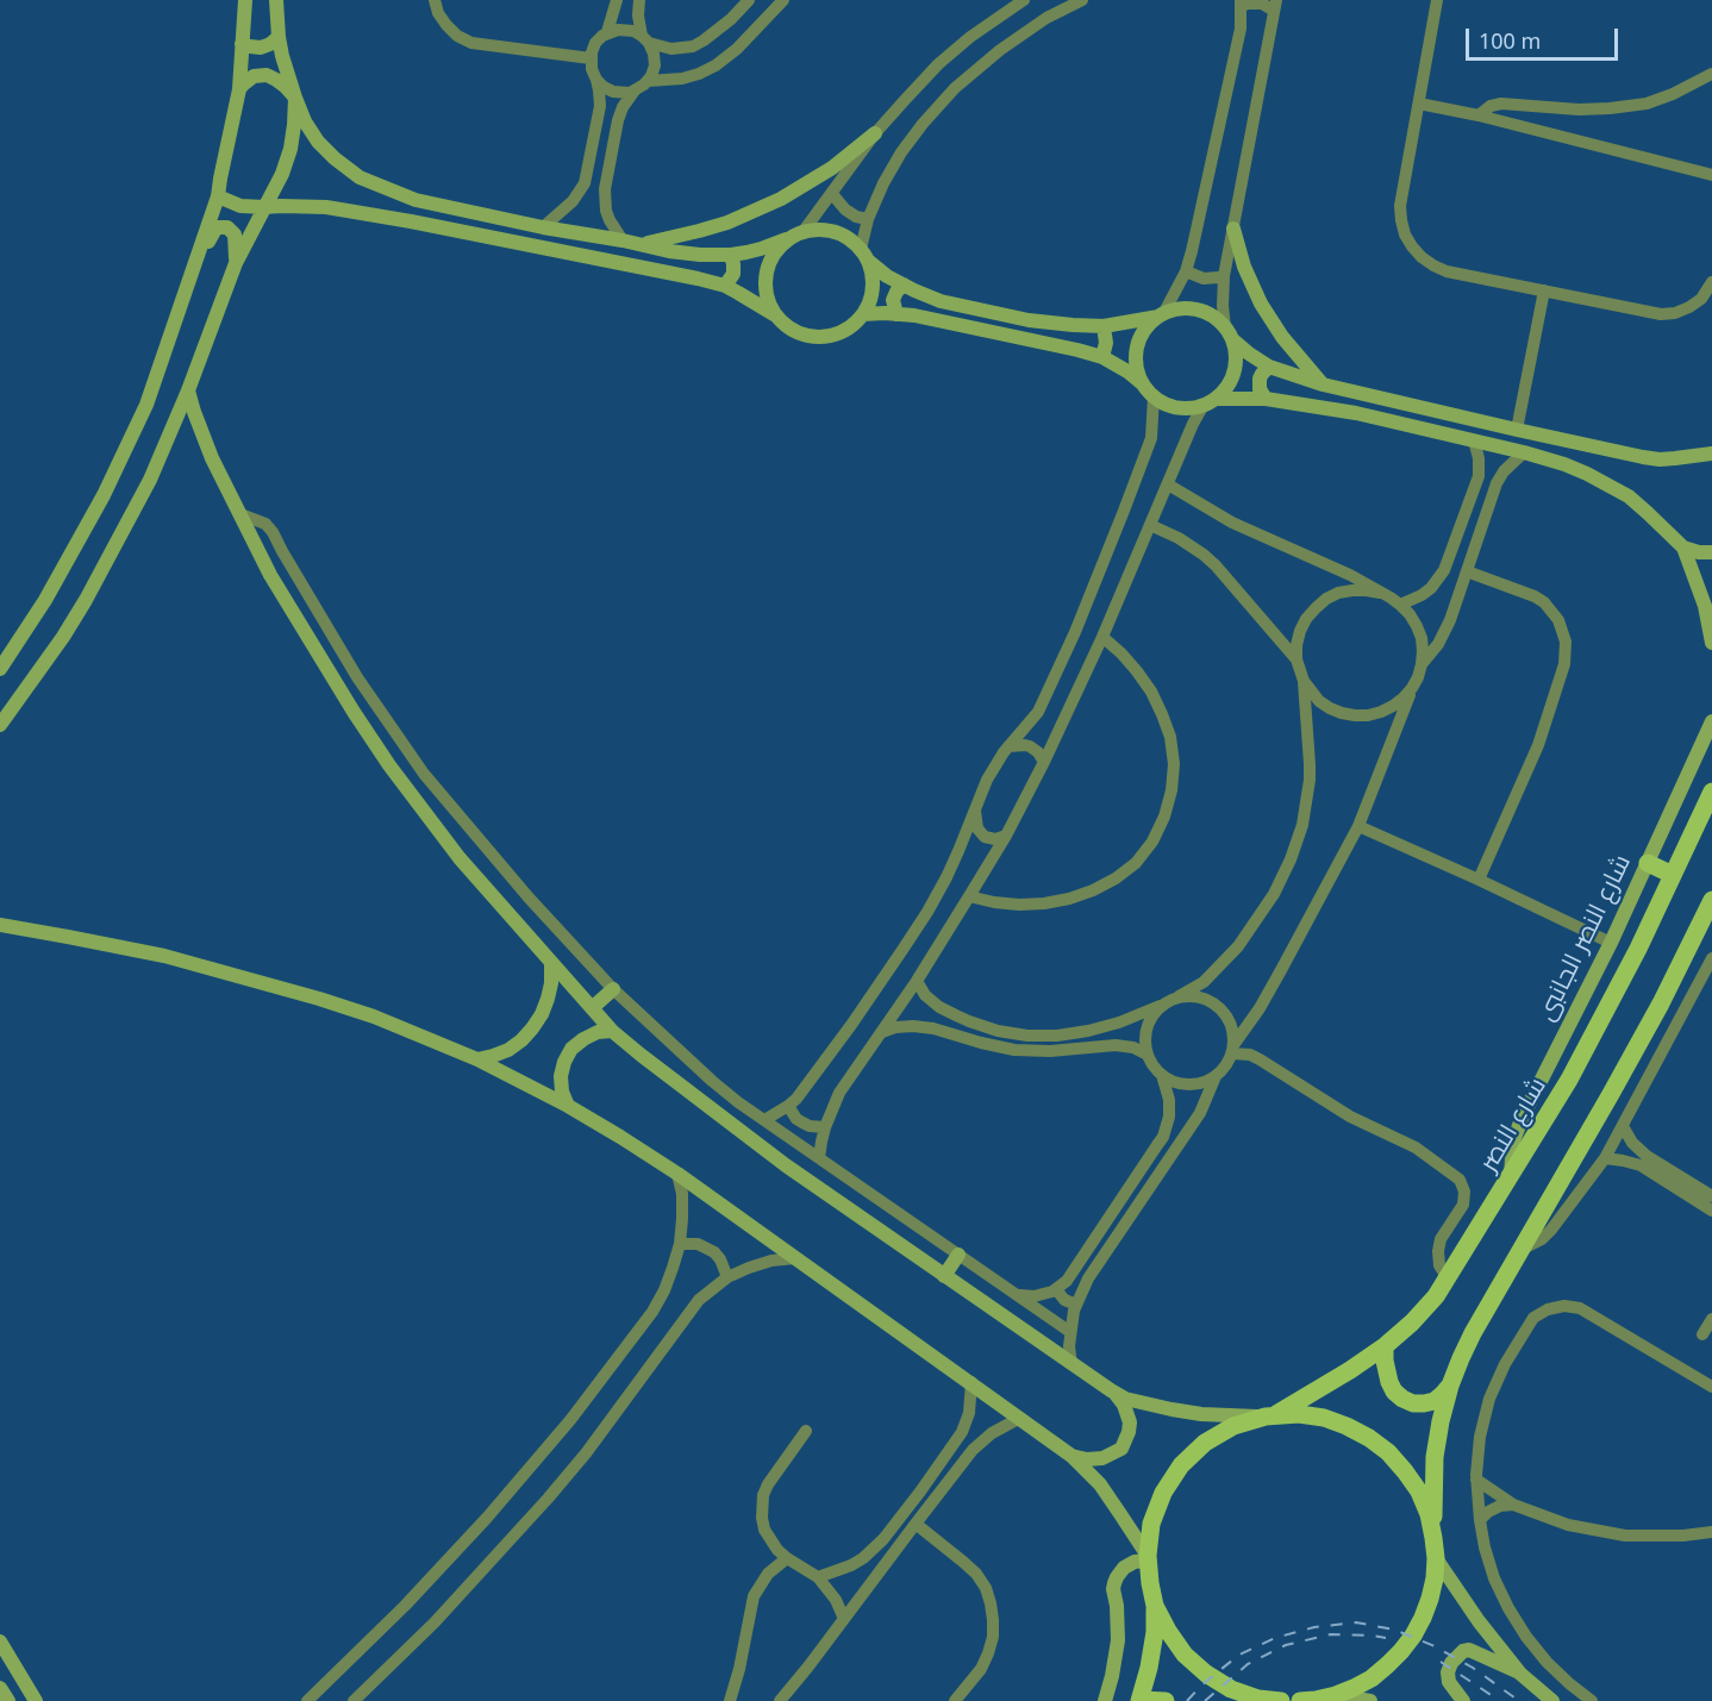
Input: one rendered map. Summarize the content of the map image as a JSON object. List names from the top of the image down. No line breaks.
{"streets":{"main road":["شارع النصر"],"street":["شارع النصر الجانبى"]},"crossings":[["شارع النصر الجانبى","شارع النصر"]],"scale_bar":"100 m"}
